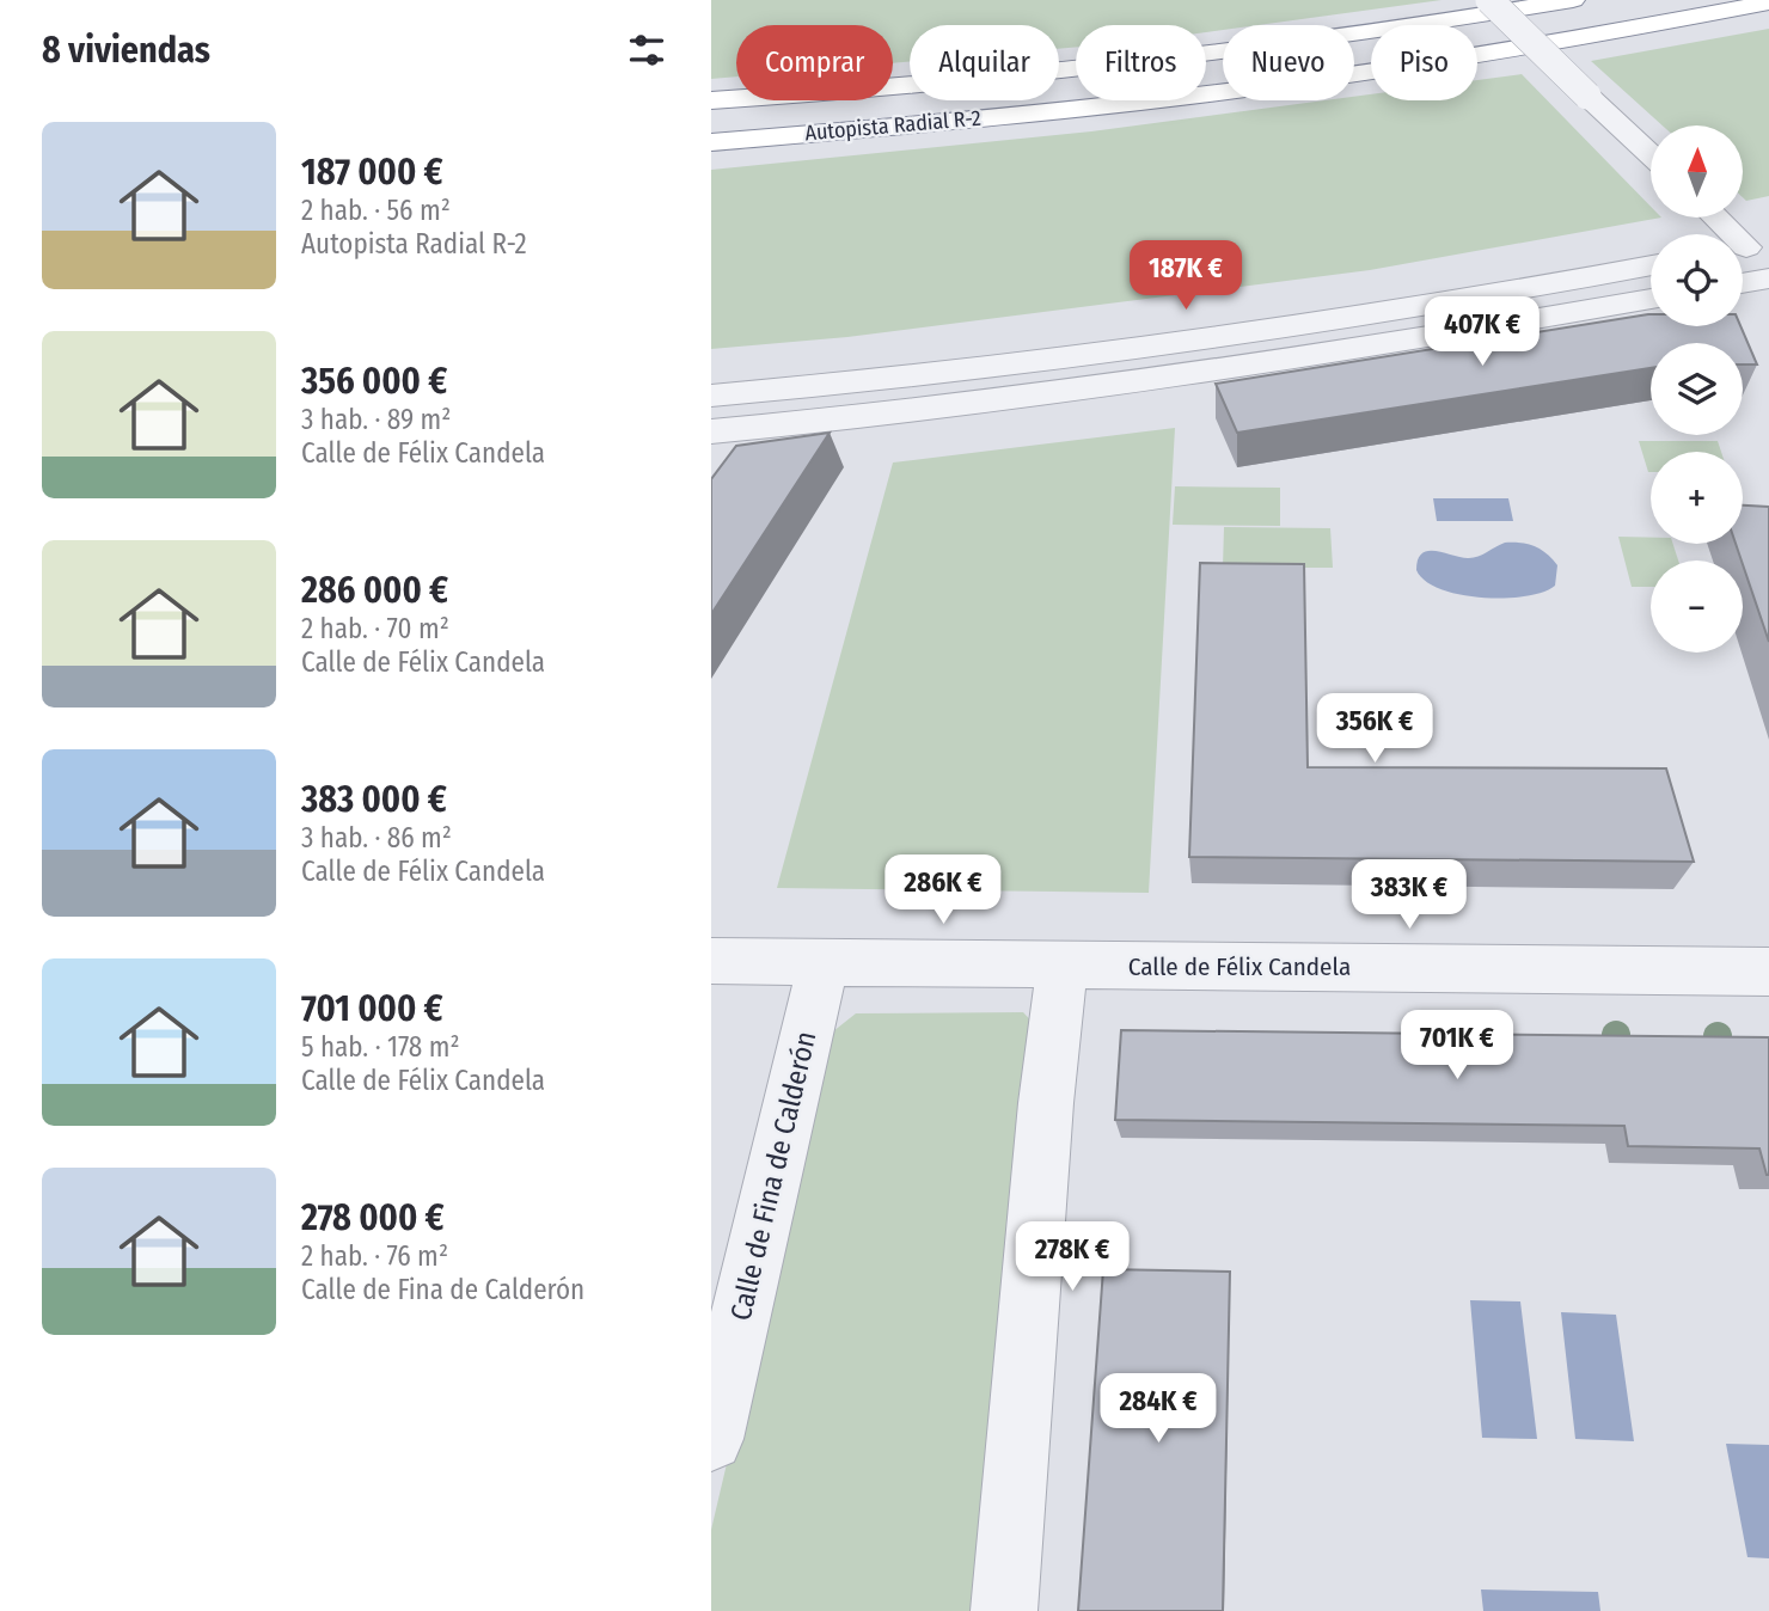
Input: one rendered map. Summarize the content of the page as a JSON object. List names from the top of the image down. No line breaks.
{"streets":{"highway":["Autopista Radial R-2"],"street":["Calle de Félix Candela","Calle de Fina de Calderón"]},"crossings":[["Calle de Félix Candela","Calle de Fina de Calderón"]],"north":"top","page":{"heading":"8 viviendas","chip":["Comprar","Alquilar","Filtros","Nuevo","Piso"],"list":[{"name":"187 000 €","note":"2 hab. · 56 m² · Autopista Radial R-2"},{"name":"356 000 €","note":"3 hab. · 89 m² · Calle de Félix Candela"},{"name":"286 000 €","note":"2 hab. · 70 m² · Calle de Félix Candela"},{"name":"383 000 €","note":"3 hab. · 86 m² · Calle de Félix Candela"},{"name":"701 000 €","note":"5 hab. · 178 m² · Calle de Félix Candela"},{"name":"278 000 €","note":"2 hab. · 76 m² · Calle de Fina de Calderón"}],"map_buttons":["+","−"],"price":["187K €","407K €","356K €","286K €","383K €","701K €","278K €","284K €"]}}
